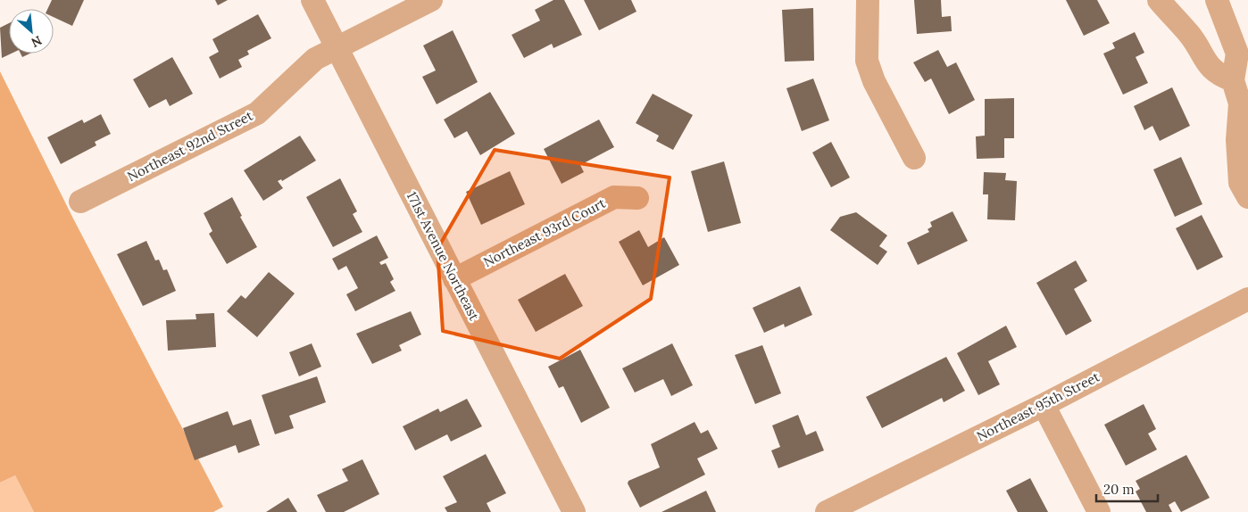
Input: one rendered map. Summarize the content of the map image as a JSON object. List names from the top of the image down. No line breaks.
{"streets":{"street":["Northeast 92nd Street","Northeast 93rd Court","171st Avenue Northeast","Northeast 95th Street"]},"crossings":[["Northeast 92nd Street","171st Avenue Northeast"],["Northeast 93rd Court","171st Avenue Northeast"]],"scale_bar":"20 m","north":"bottom right"}
